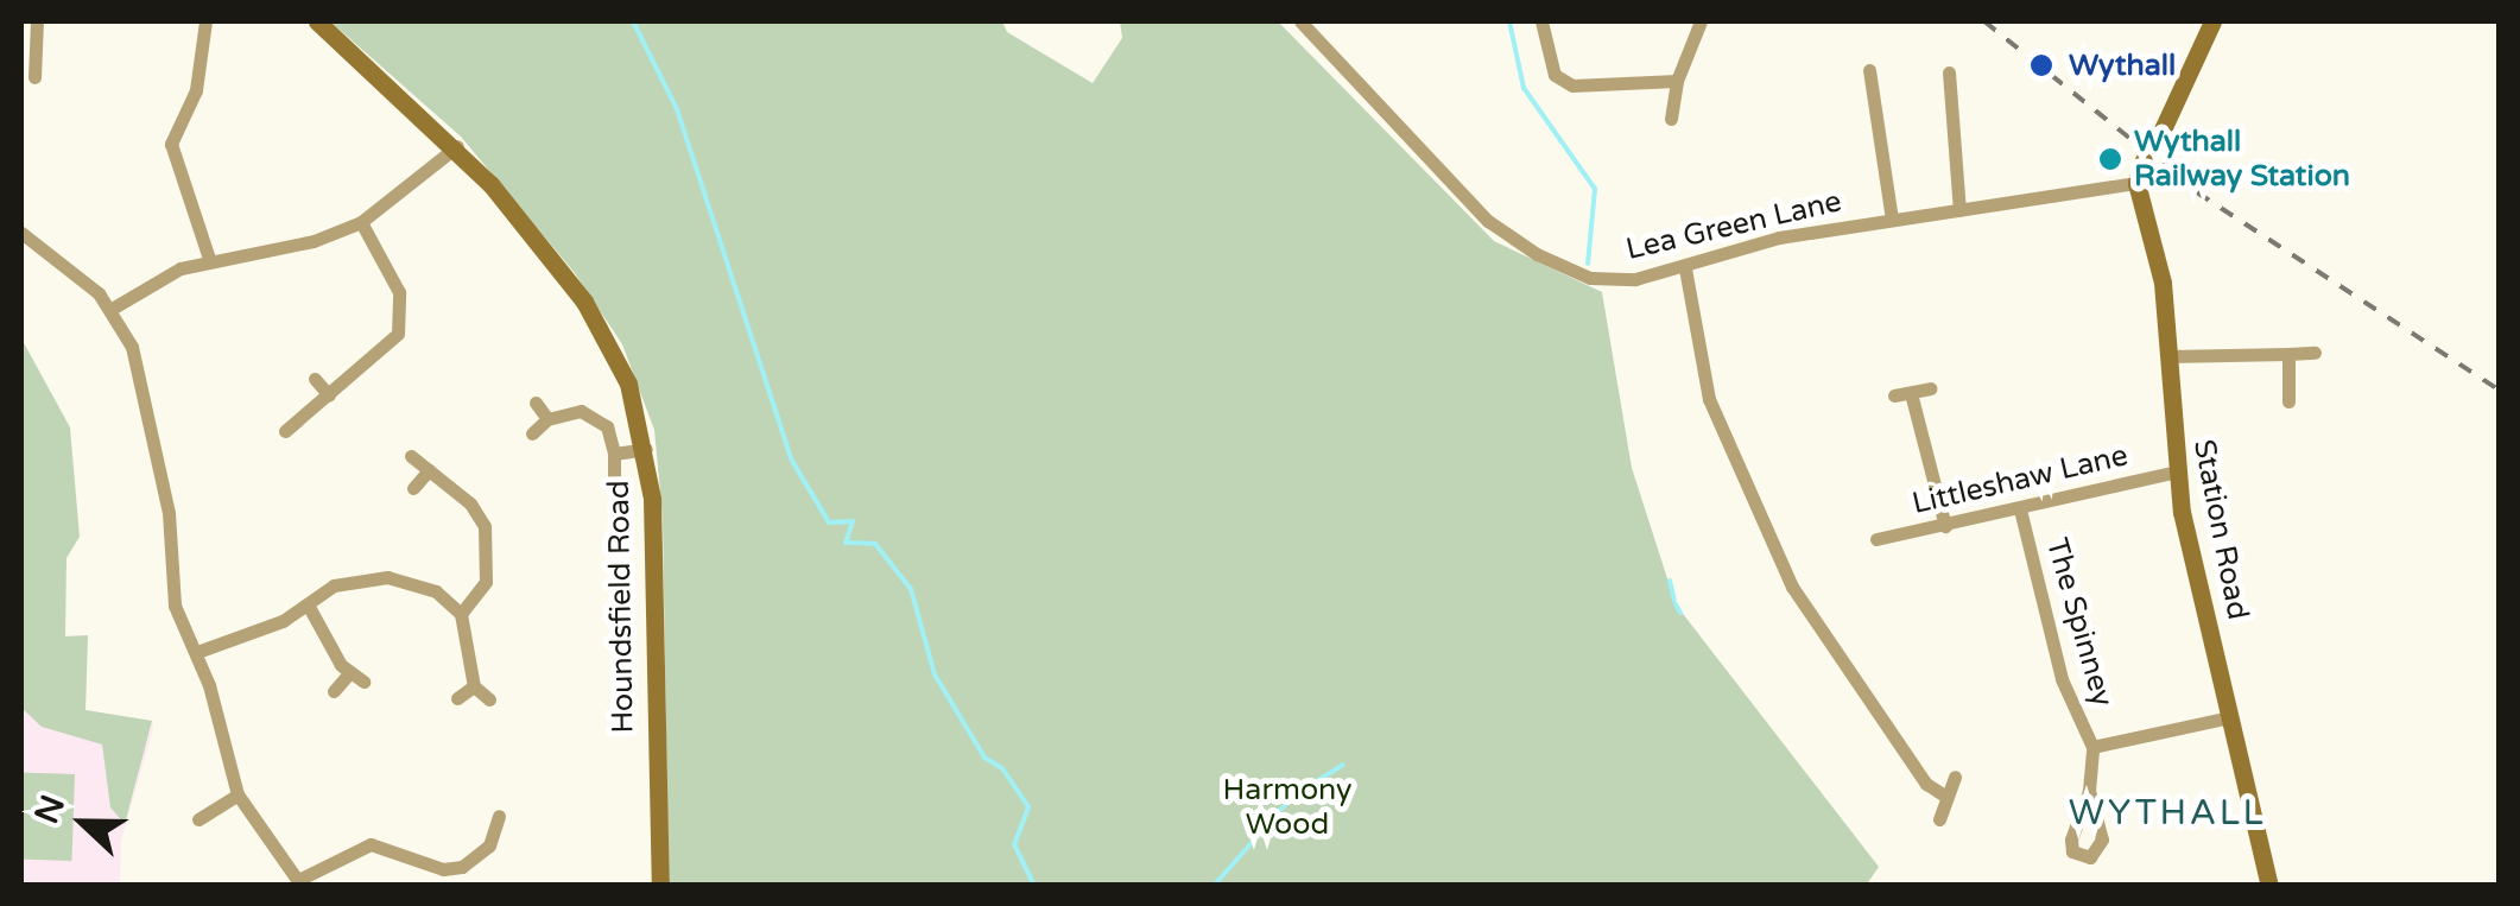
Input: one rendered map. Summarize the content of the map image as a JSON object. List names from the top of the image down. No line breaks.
{"streets":{"street":["Lea Green Lane","Littleshaw Lane","Station Road","Houndsfield Road","The Spinney"]},"crossings":[["Lea Green Lane","Station Road"],["Littleshaw Lane","Station Road"],["Littleshaw Lane","The Spinney"],["Station Road","The Spinney"]],"districts":["WYTHALL"],"parks":["Harmony Wood"],"places":["Wythall","Wythall Railway Station"],"north":"left"}
